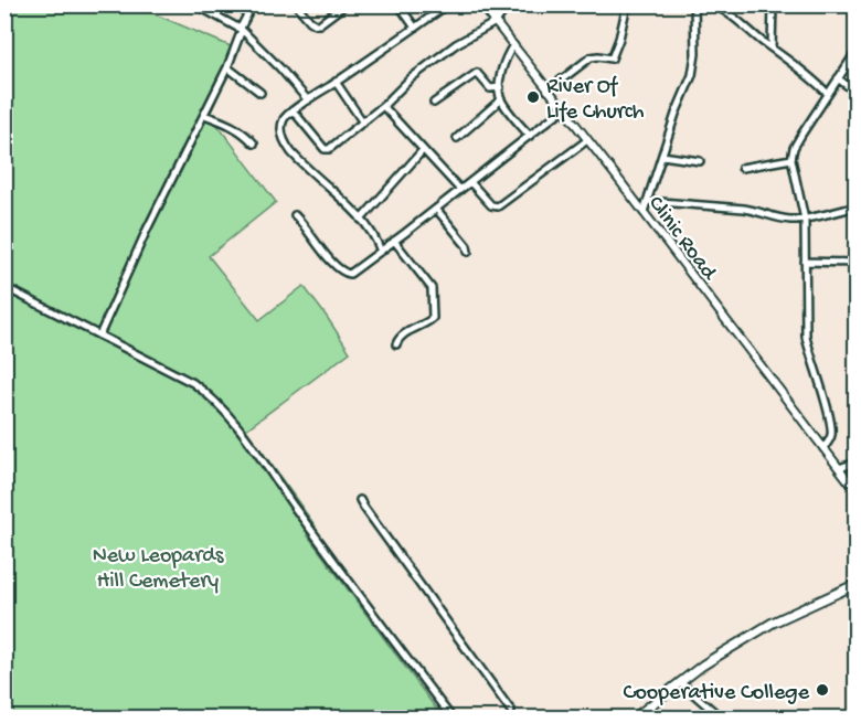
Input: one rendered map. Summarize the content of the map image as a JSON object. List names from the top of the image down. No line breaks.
{"streets":{"street":["Clinic Road"]},"parks":["New Leopards Hill Cemetery"],"places":["River Of Life Church","Cooperative College"]}
